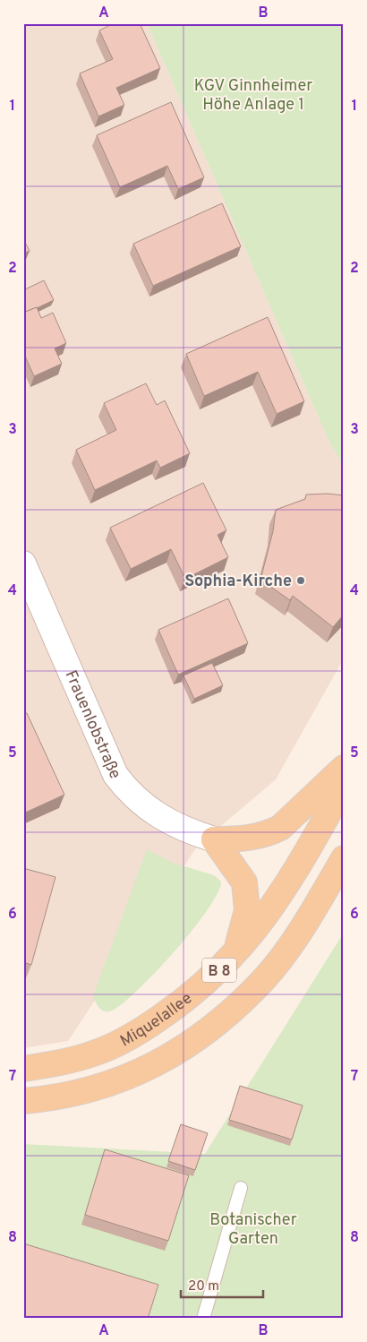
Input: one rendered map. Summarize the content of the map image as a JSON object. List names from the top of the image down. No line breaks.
{"streets":{"main road":["B 8","Miquelallee"],"street":["Frauenlobstraße"]},"parks":["KGV Ginnheimer Höhe Anlage 1","Botanischer Garten"],"places":["Sophia-Kirche"],"scale_bar":"20 m","grid":{"columns":["A","B"],"rows":["1","2","3","4","5","6","7","8"]}}
